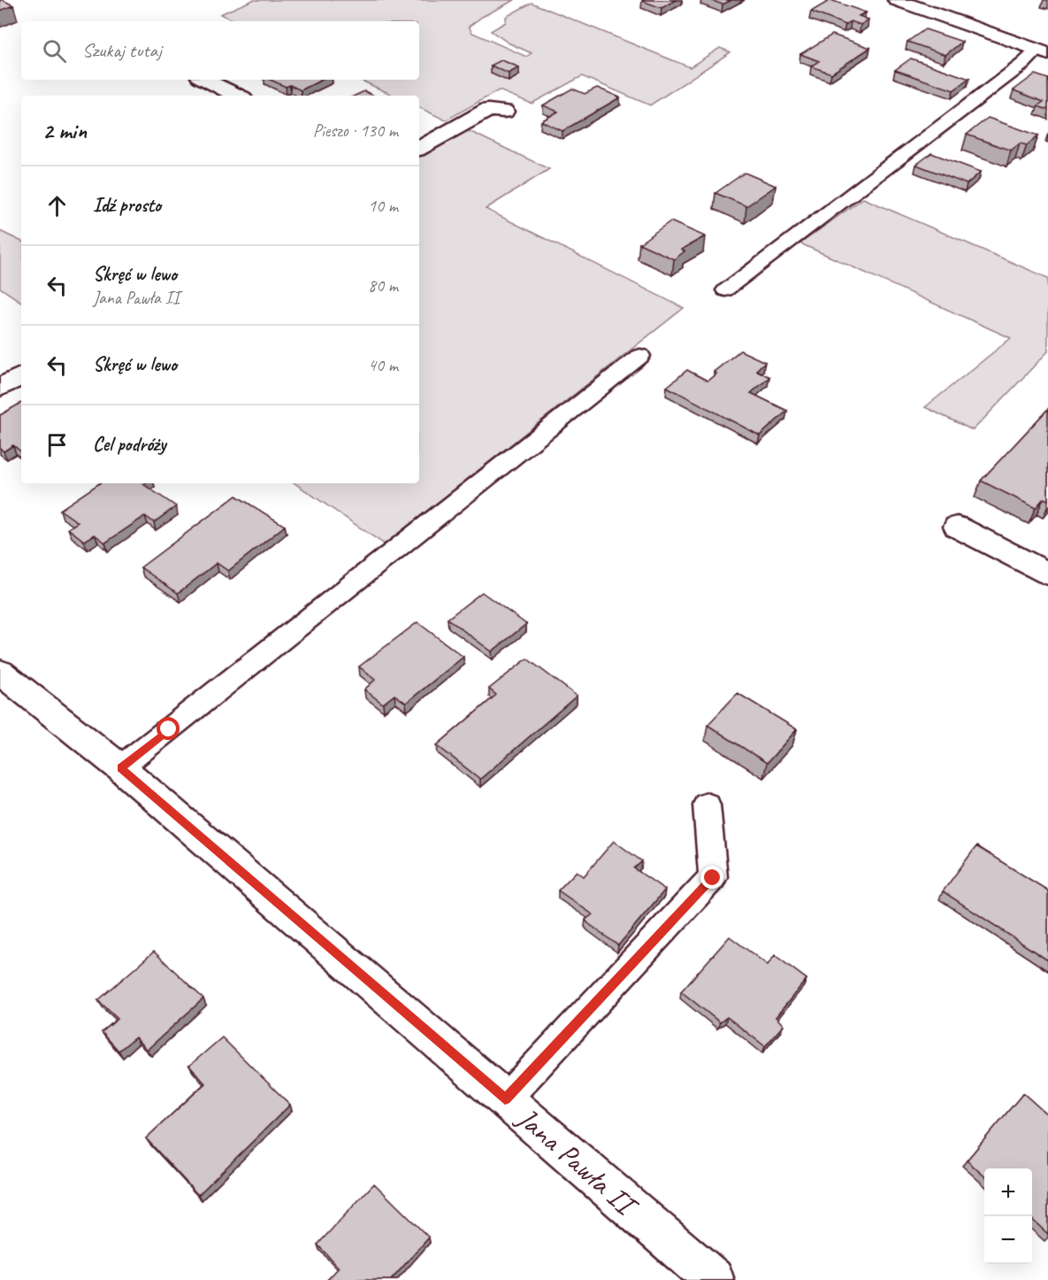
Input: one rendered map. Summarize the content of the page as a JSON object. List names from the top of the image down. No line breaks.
{"streets":{"street":["Jana Pawła II"]},"page":{"search":"Szukaj tutaj","heading":["2 min","Pieszo · 130 m"],"list":[["Idź prosto","10 m"],["Skręć w lewo","Jana Pawła II","80 m"],["Skręć w lewo","40 m"],"Cel podróży"],"map_buttons":["+","−"]}}
